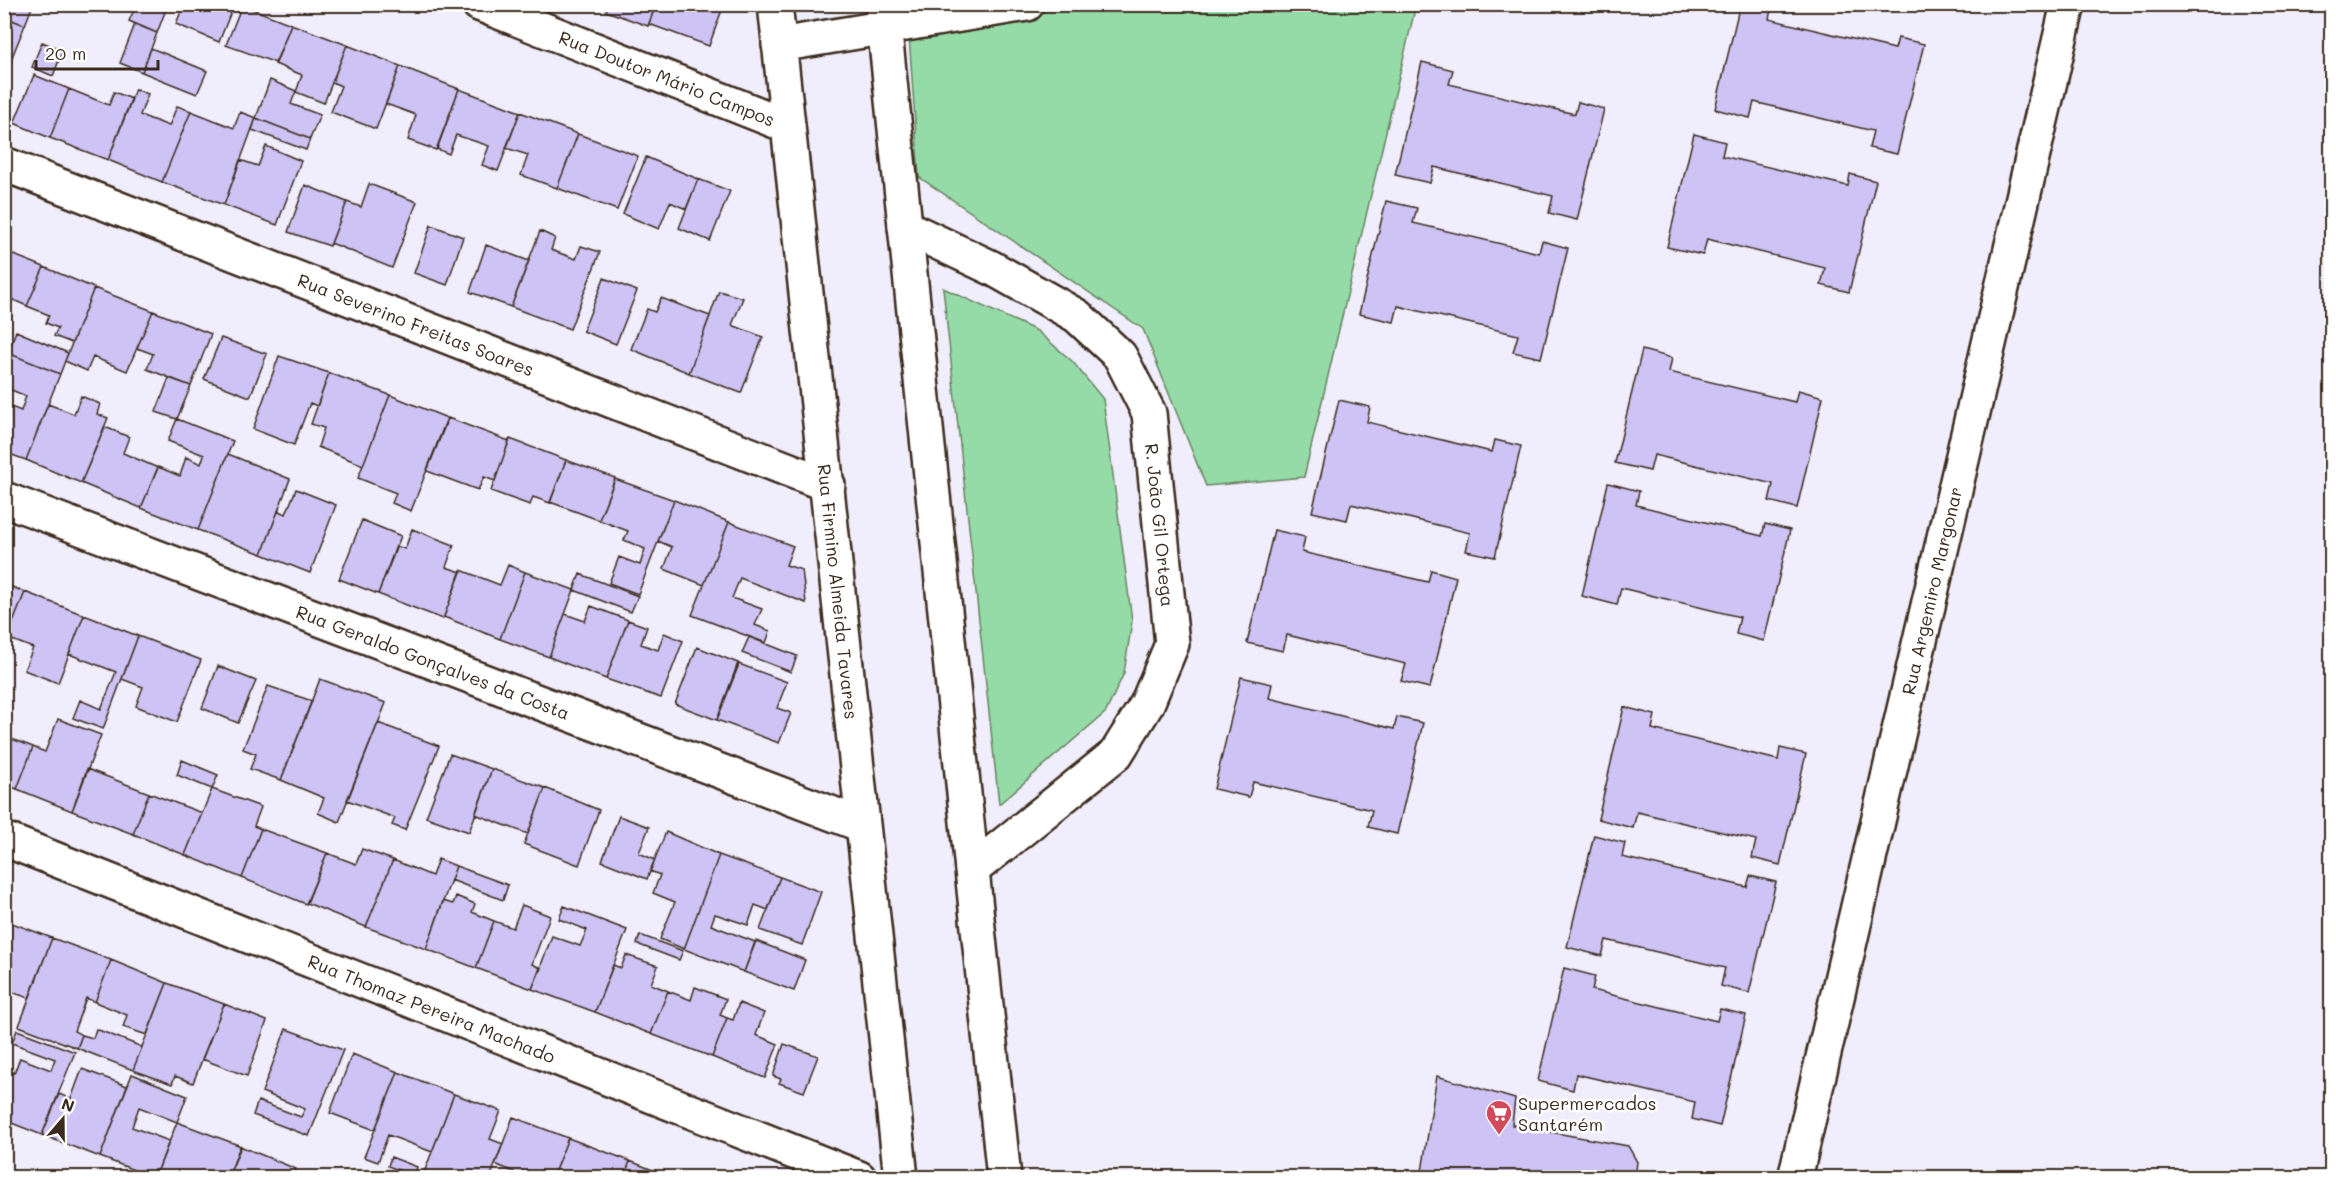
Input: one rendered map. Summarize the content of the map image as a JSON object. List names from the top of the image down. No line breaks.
{"streets":{"street":["Rua Doutor Mário Campos","Rua Severino Freitas Soares","R. João Gil Ortega","Rua Firmino Almeida Tavares","Rua Argemiro Margonar","Rua Geraldo Gonçalves da Costa","Rua Thomaz Pereira Machado"]},"crossings":[["Rua Doutor Mário Campos","Rua Firmino Almeida Tavares"],["Rua Severino Freitas Soares","Rua Firmino Almeida Tavares"],["Rua Firmino Almeida Tavares","Rua Geraldo Gonçalves da Costa"]],"places":{"supermarket":["Supermercados Santarém"]},"scale_bar":"20 m","north":"top"}
